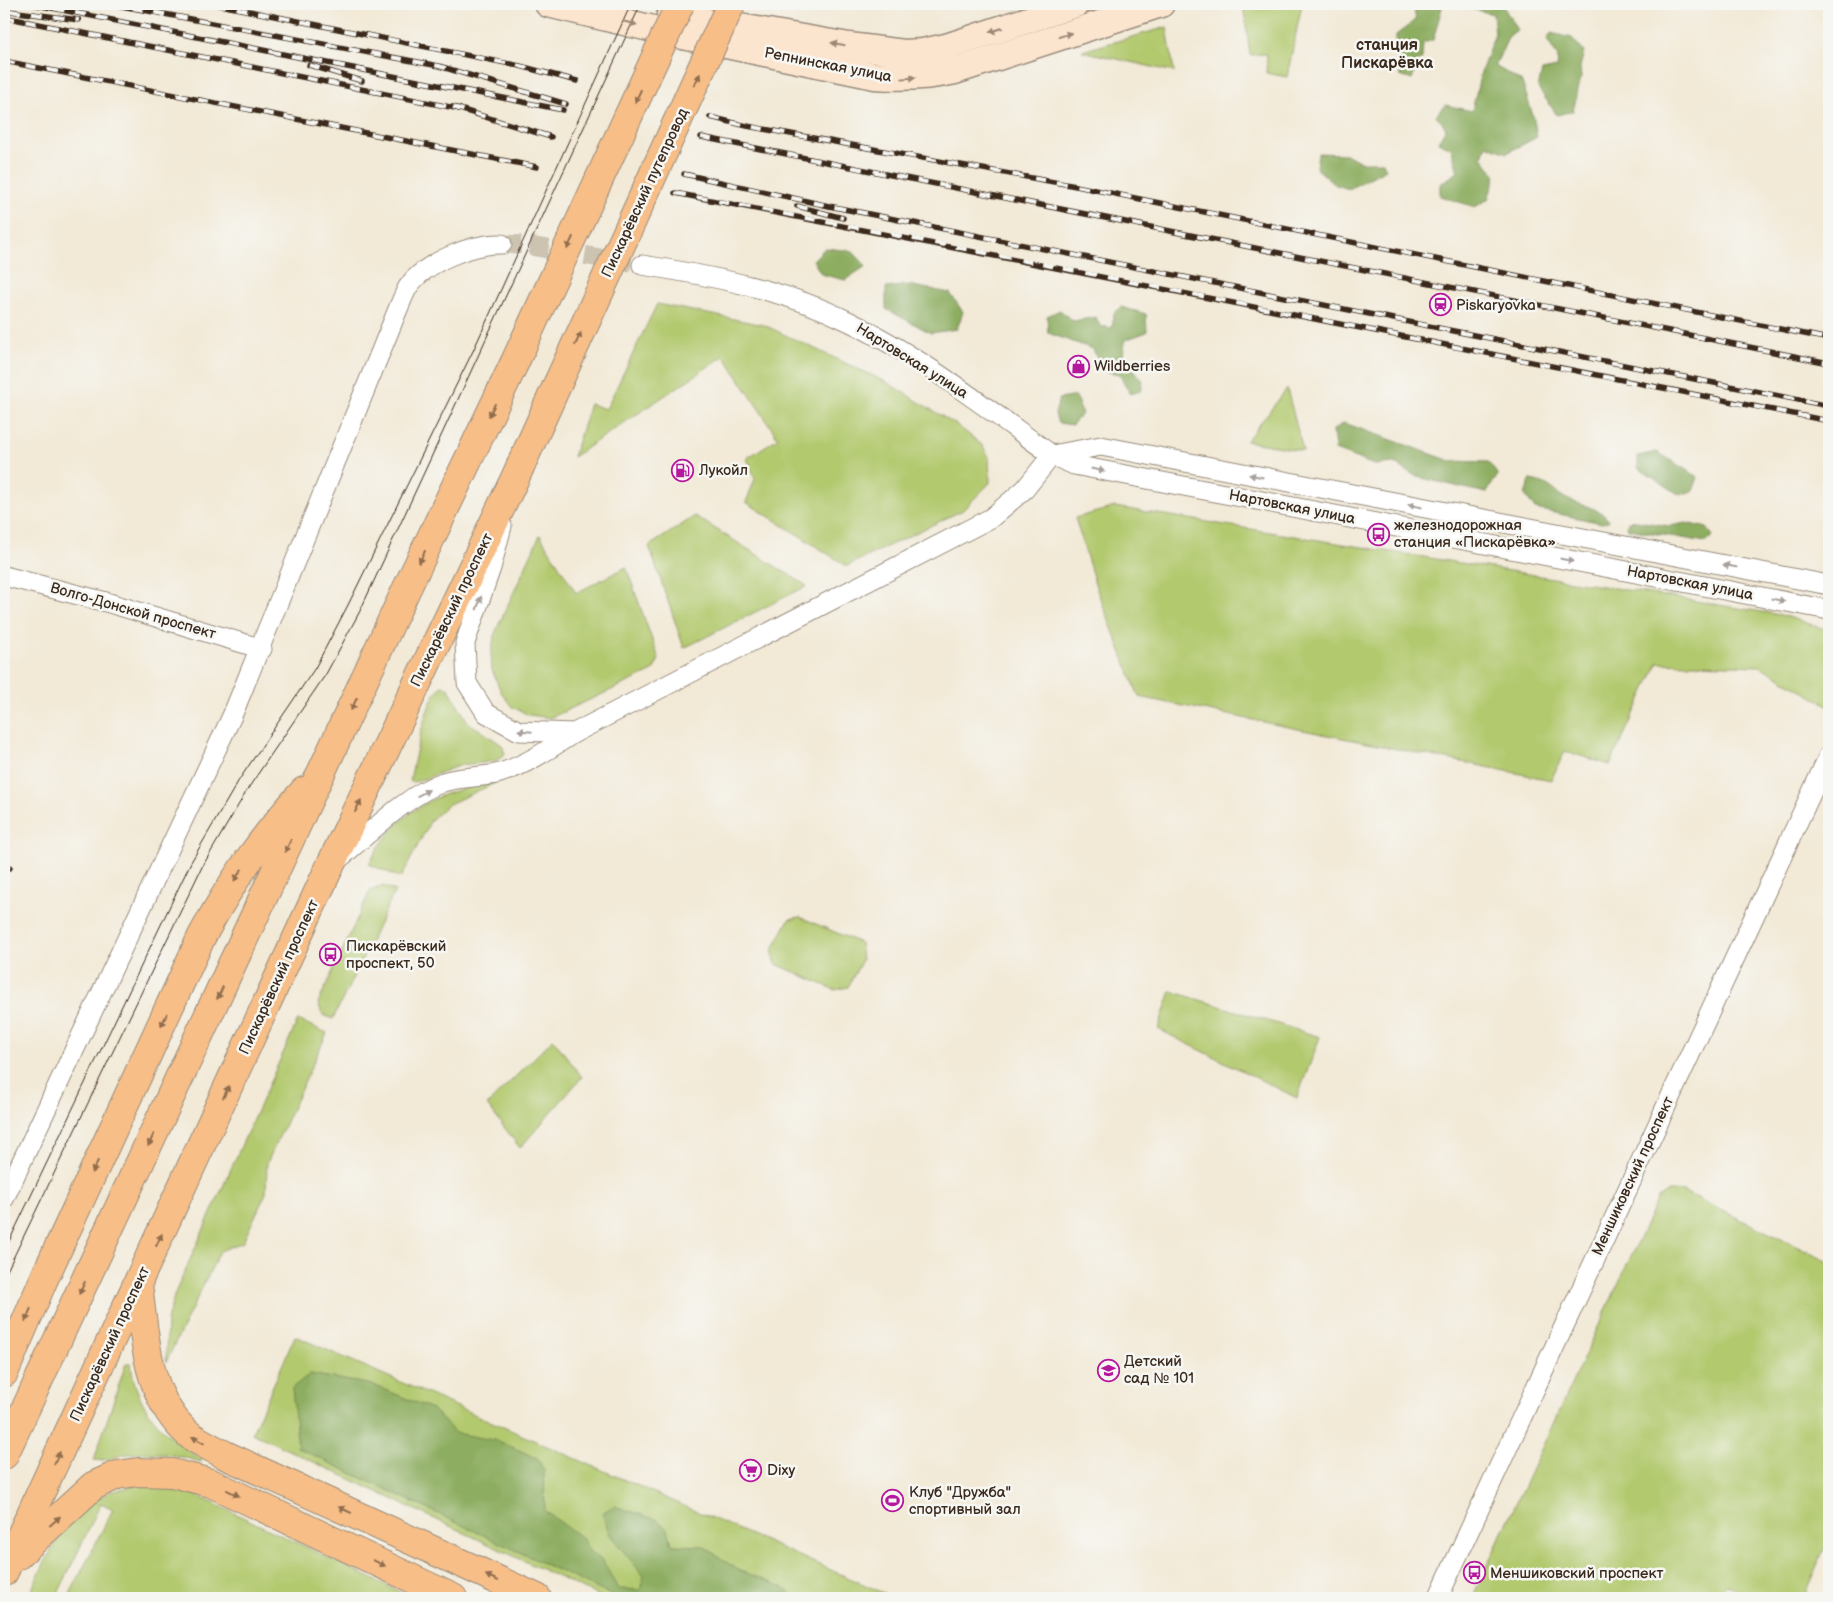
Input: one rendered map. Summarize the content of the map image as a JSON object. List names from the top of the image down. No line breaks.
{"streets":{"main road":["Пискарёвский путепровод","Пискарёвский проспект"],"street":["Репнинская улица","Нартовская улица","Волго-Донской проспект","Меншиковский проспект"]},"crossings":[["Пискарёвский путепровод","Пискарёвский проспект"]],"districts":["станция Пискарёвка"],"places":{"station":["Piskaryovka"],"shop":["Wildberries"],"fuel station":["Лукойл"],"bus stop":["железнодорожная станция «Пискарёвка»","Пискарёвский проспект, 50","Меншиковский проспект"],"school or university":["Детский сад № 101"],"supermarket":["Dixy"],"sports":["Клуб \"Дружба\" спортивный зал"]}}
